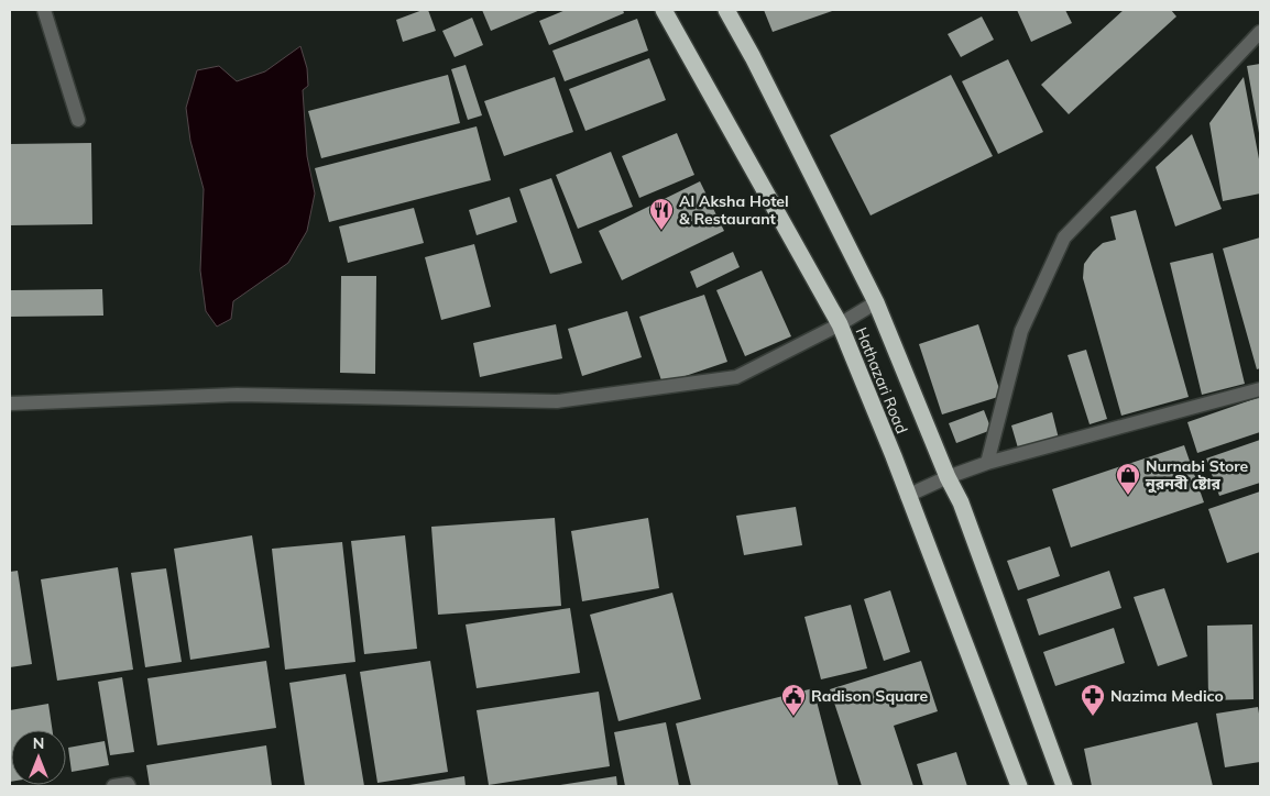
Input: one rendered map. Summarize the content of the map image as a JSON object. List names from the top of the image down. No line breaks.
{"streets":{"highway":["Hathazari Road"]},"places":{"restaurant":["Al Aksha Hotel & Restaurant"],"shop":["Nurnabi Store নুরনবী ষ্টোর"],"public building":["Radison Square"],"pharmacy":["Nazima Medico"]},"north":"top"}
